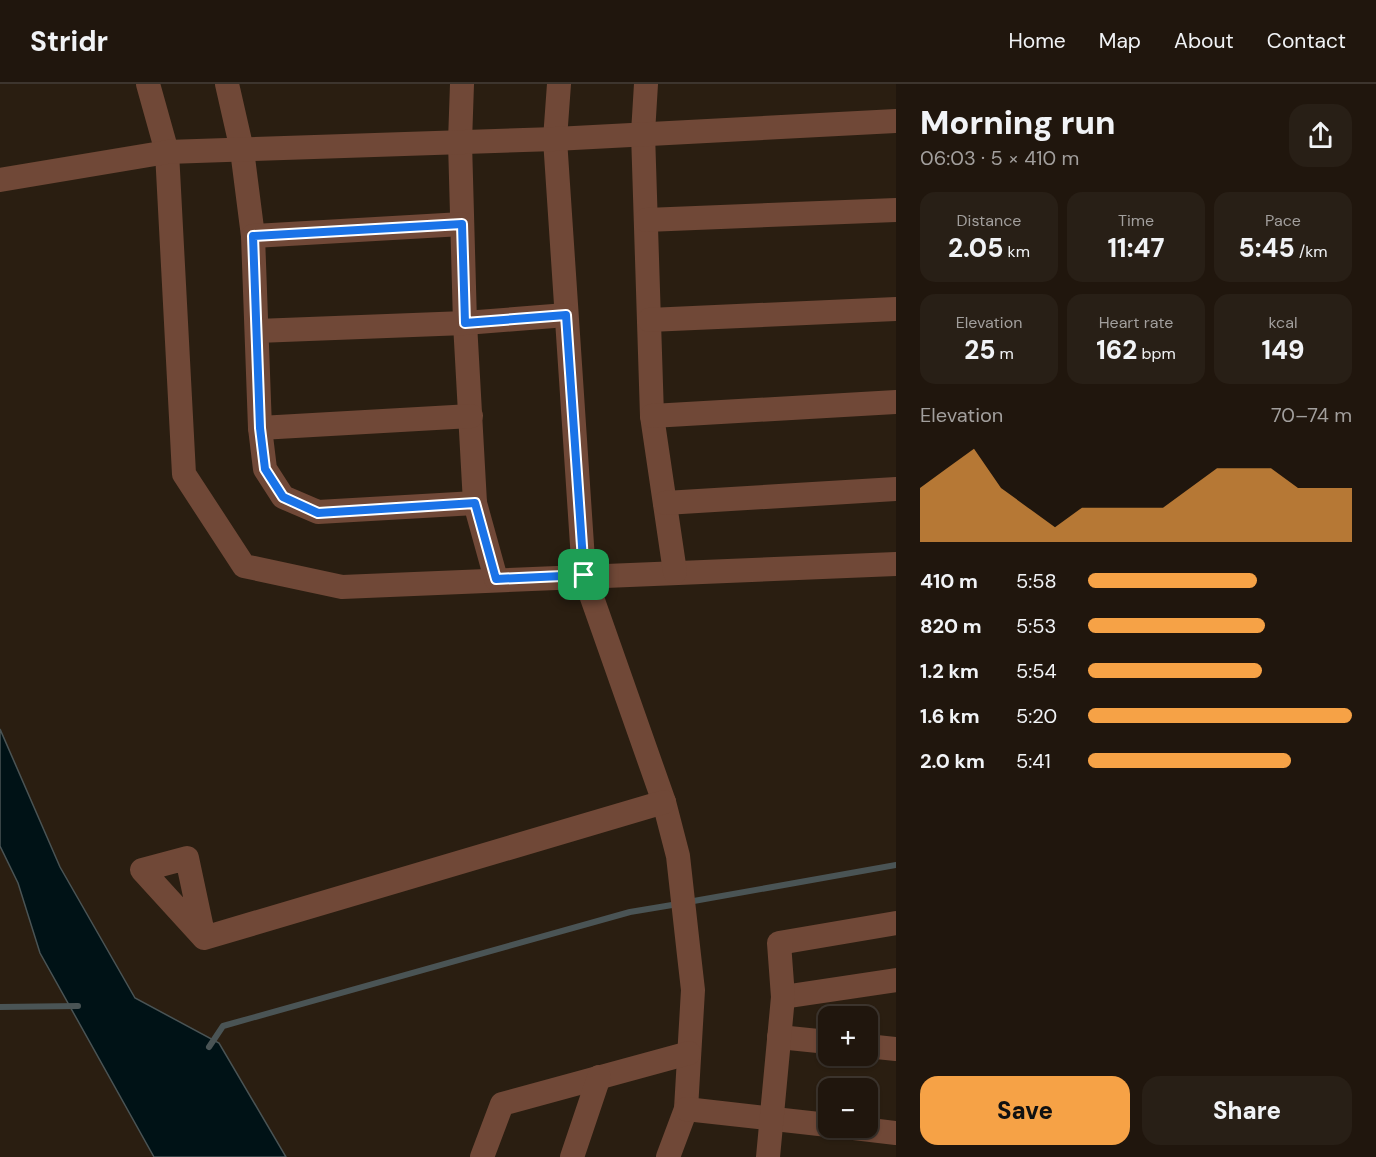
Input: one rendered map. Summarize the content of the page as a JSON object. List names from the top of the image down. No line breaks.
{"page":{"header":"Stridr","nav":["Home","Map","About","Contact"],"heading":["Morning run","06:03 · 5 × 410 m"],"stats":[["Distance","2.05 km"],["Time","11:47"],["Pace","5:45 /km"],["Elevation","25 m"],["Heart rate","162 bpm"],["kcal","149"]],"chart":["Elevation","70–74 m"],"list":[{"name":"410 m","note":"5:58"},{"name":"820 m","note":"5:53"},{"name":"1.2 km","note":"5:54"},{"name":"1.6 km","note":"5:20"},{"name":"2.0 km","note":"5:41"}],"map_buttons":["+","−"],"buttons":["Save","Share"]}}
